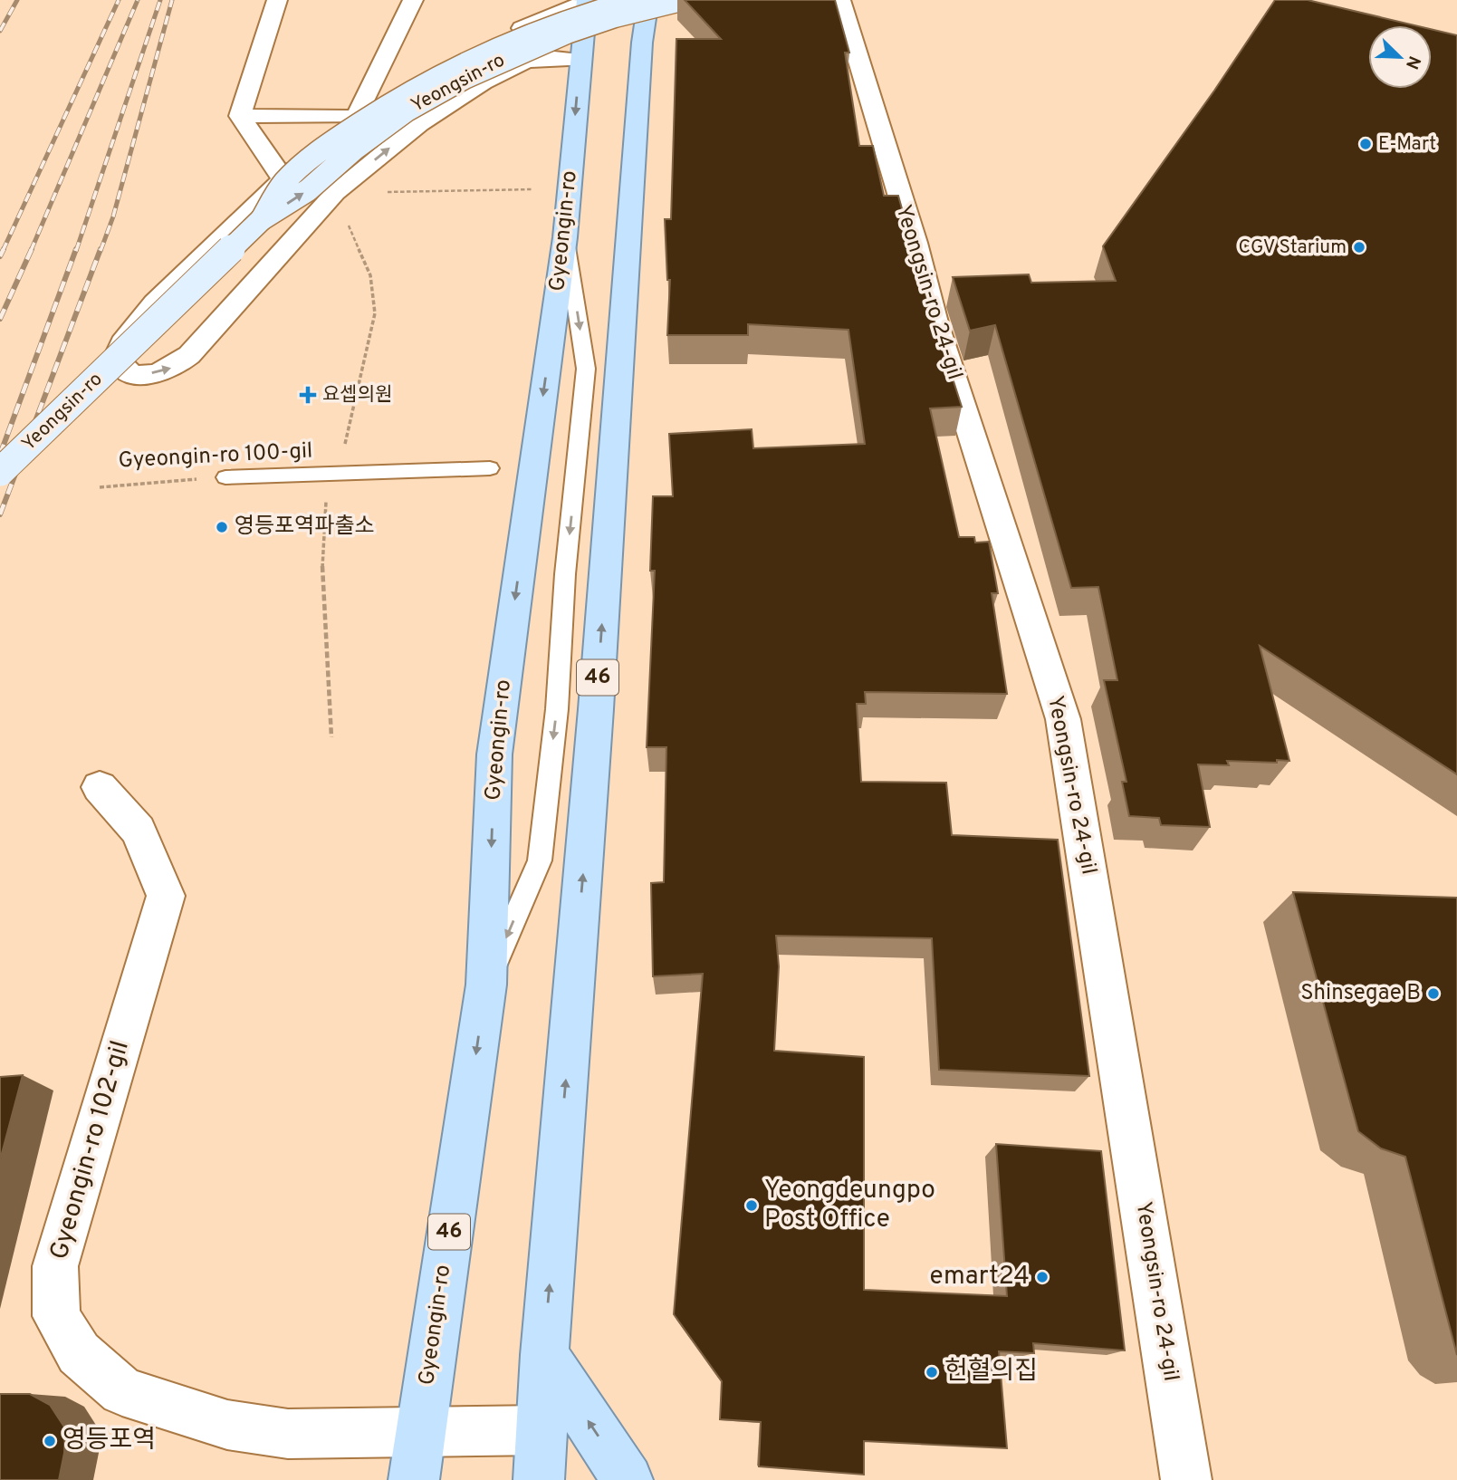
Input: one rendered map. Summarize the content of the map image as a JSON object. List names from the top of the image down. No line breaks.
{"streets":{"main road":["Yeongsin-ro","Gyeongin-ro","46"],"street":["Yeongsin-ro 24-gil","Gyeongin-ro 102-gil"],"lane":["Gyeongin-ro 100-gil"]},"crossings":[["Gyeongin-ro","Gyeongin-ro 102-gil"],["46","Gyeongin-ro 102-gil"]],"places":{"other":["E-Mart","CGV Starium","영등포역파출소","Shinsegae B","Yeongdeungpo Post Office","emart24","헌혈의집","영등포역"],"health":["요셉의원"]},"north":"bottom right"}
